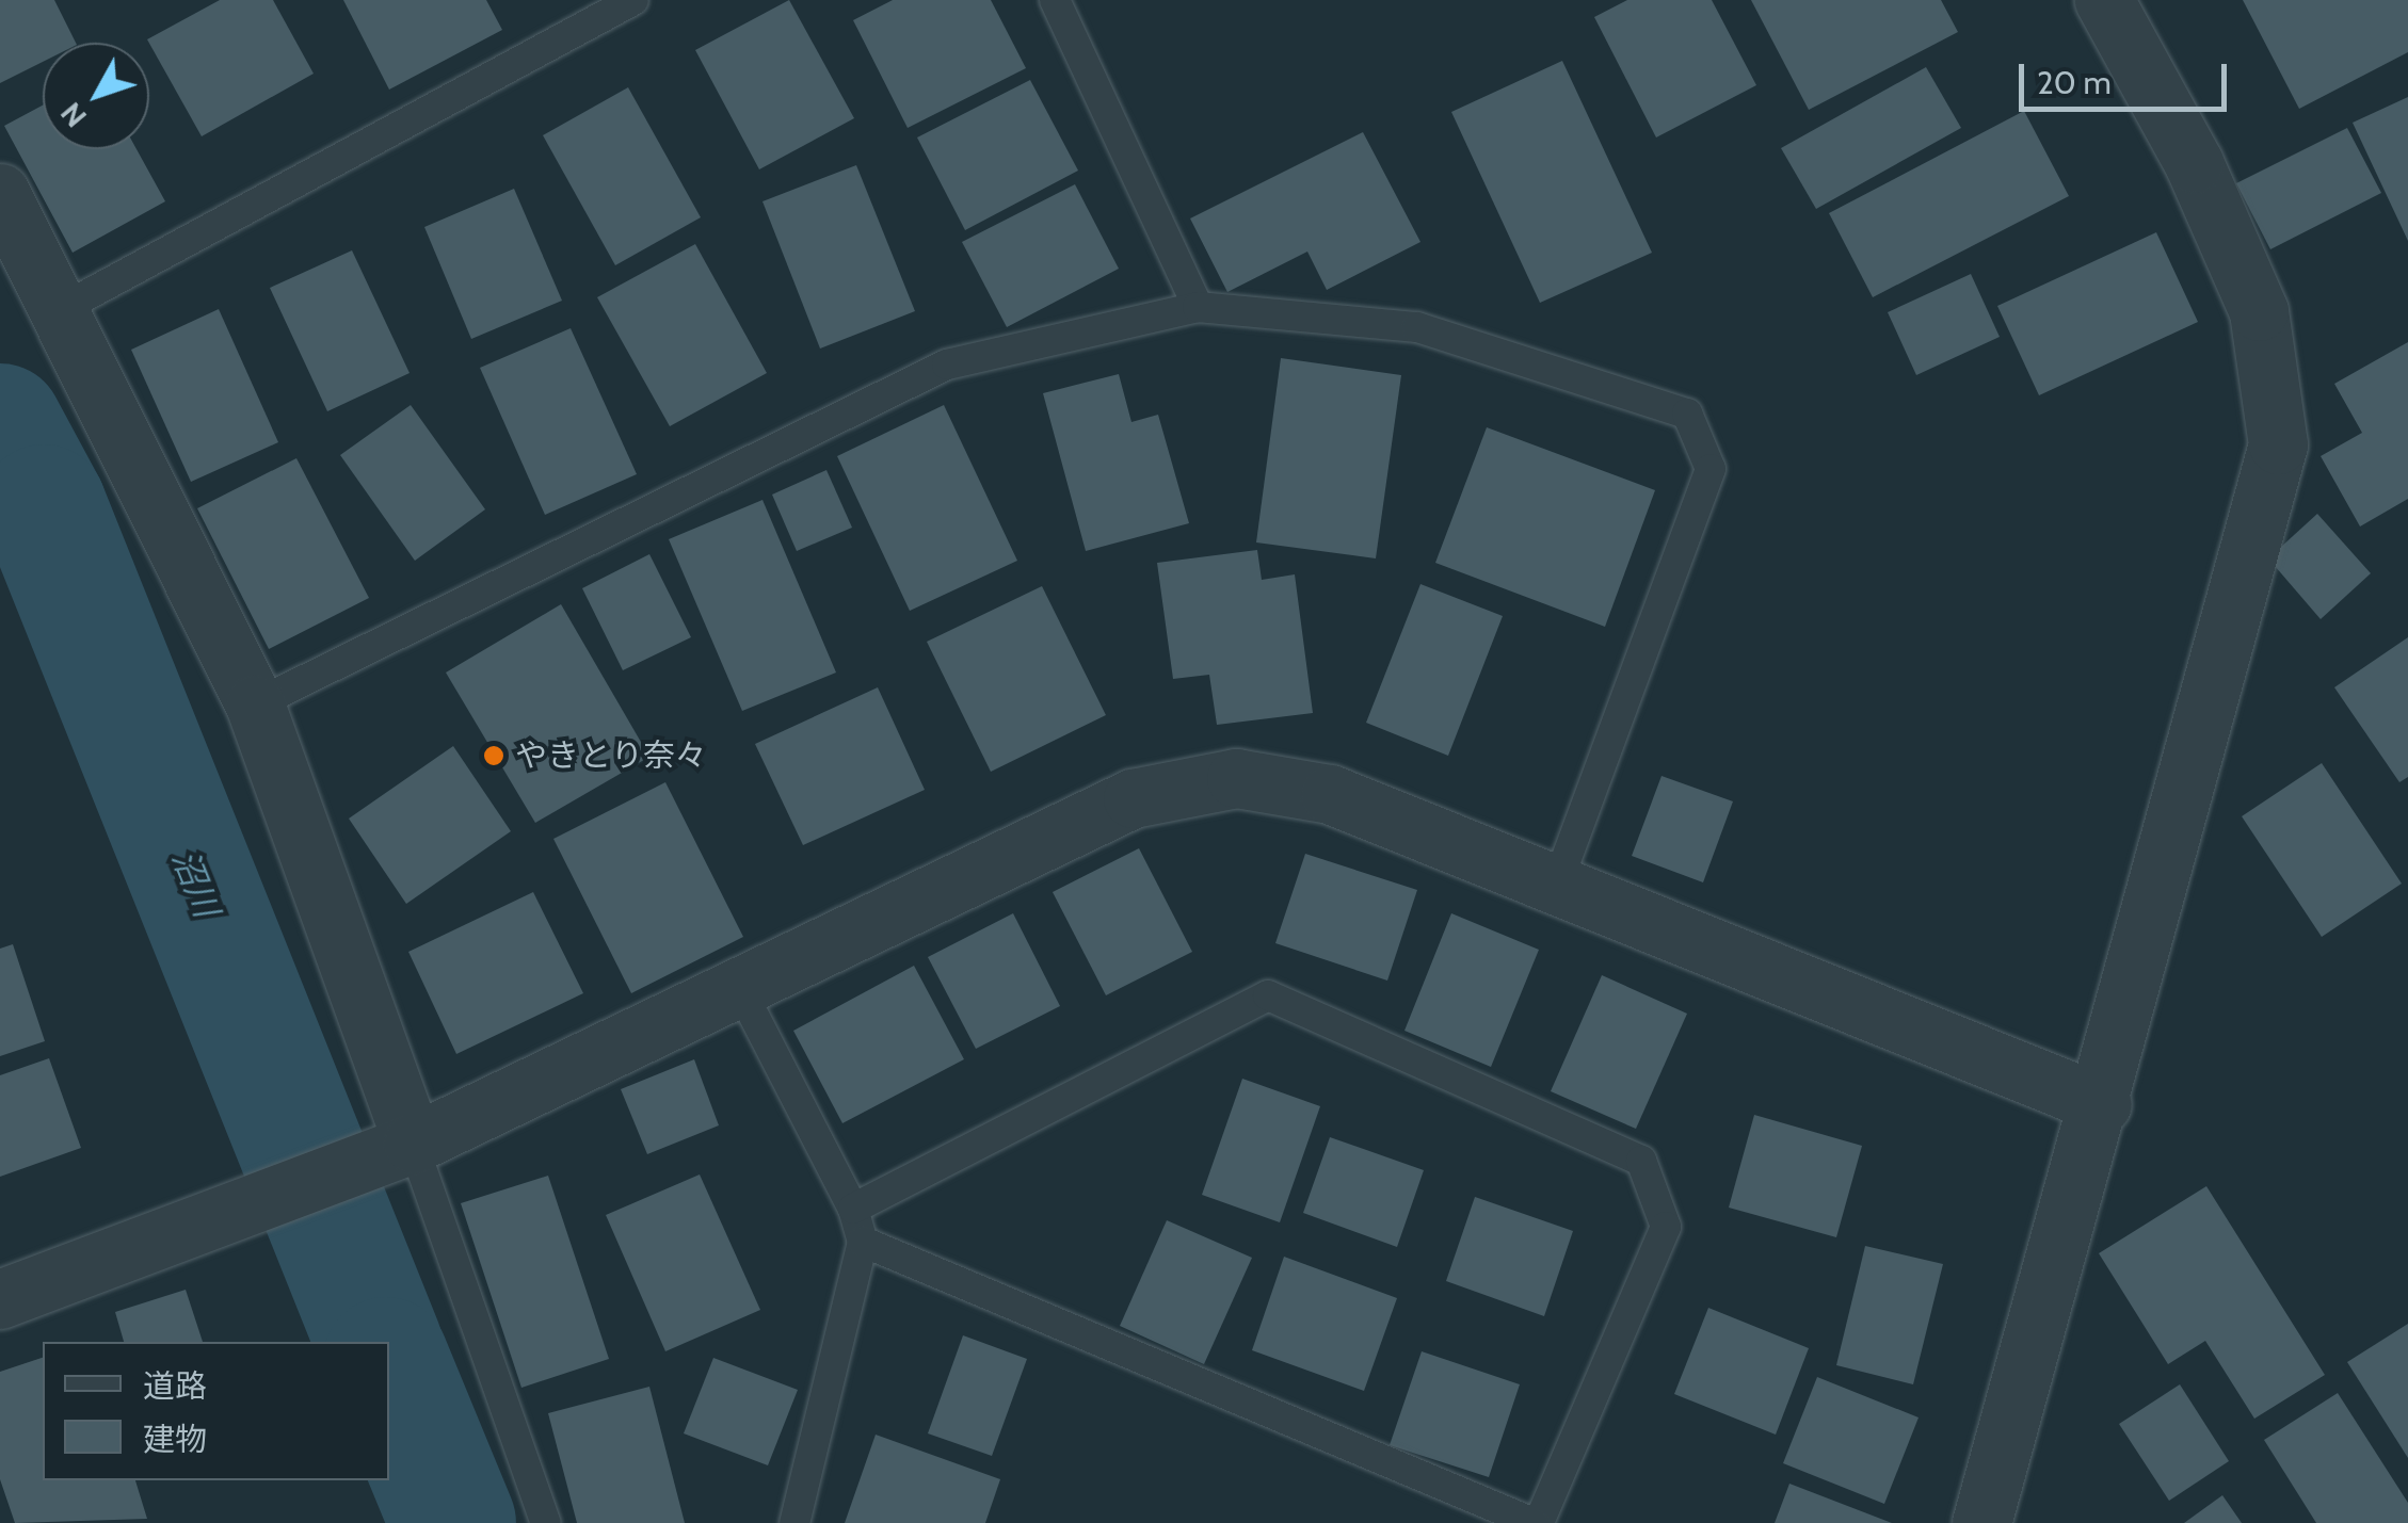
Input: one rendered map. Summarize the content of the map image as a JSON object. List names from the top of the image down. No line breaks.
{"water":["沼川"],"places":["やきとり奈々"],"legend":["道路","建物"],"scale_bar":"20 m","north":"bottom left"}
